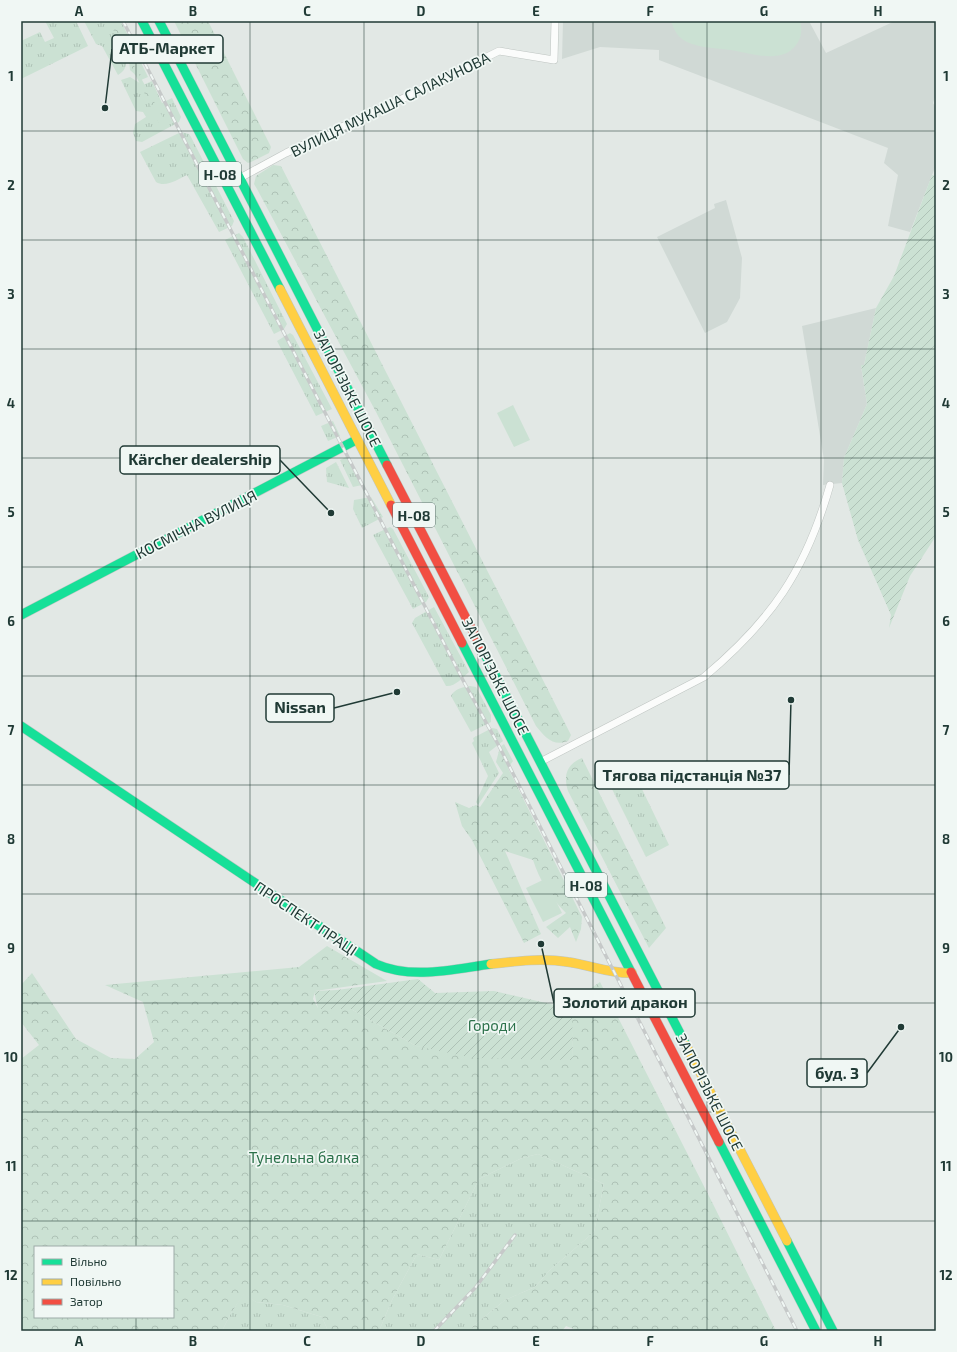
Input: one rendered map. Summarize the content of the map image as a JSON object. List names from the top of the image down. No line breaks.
{"streets":{"main road":["Н-08","ЗАПОРІЗЬКЕ ШОСЕ","КОСМІЧНА ВУЛИЦЯ","ПРОСПЕКТ ПРАЦІ"],"street":["ВУЛИЦЯ МУКАША САЛАКУНОВА"]},"crossings":[["ВУЛИЦЯ МУКАША САЛАКУНОВА","ЗАПОРІЗЬКЕ ШОСЕ"],["ЗАПОРІЗЬКЕ ШОСЕ","КОСМІЧНА ВУЛИЦЯ"],["ЗАПОРІЗЬКЕ ШОСЕ","ПРОСПЕКТ ПРАЦІ"]],"parks":["Городи","Тунельна балка"],"places":["АТБ-Маркет","Kärcher dealership","Nissan","Тягова пiдстанцiя №37","Золотий дракон","буд. 3"],"legend":["Вільно","Повільно","Затор"],"grid":{"columns":["A","B","C","D","E","F","G","H"],"rows":["1","2","3","4","5","6","7","8","9","10","11","12"]}}
